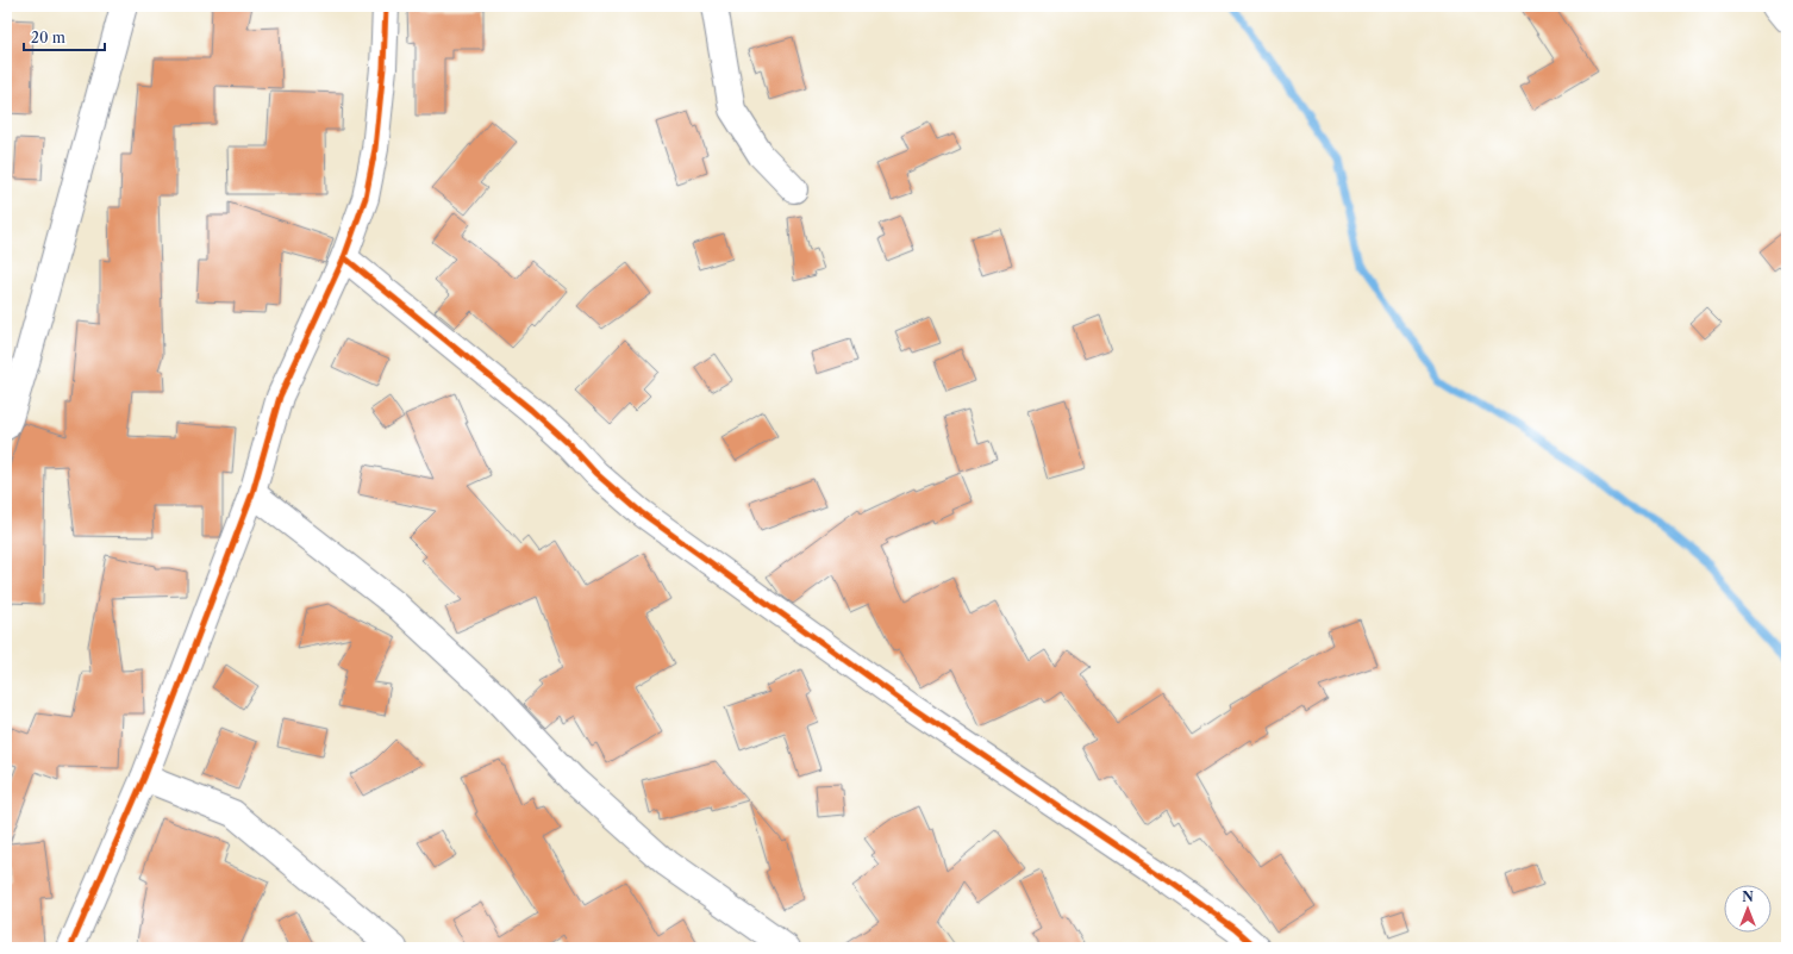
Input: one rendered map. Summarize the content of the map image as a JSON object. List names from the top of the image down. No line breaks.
{"scale_bar":"20 m","north":"top"}
